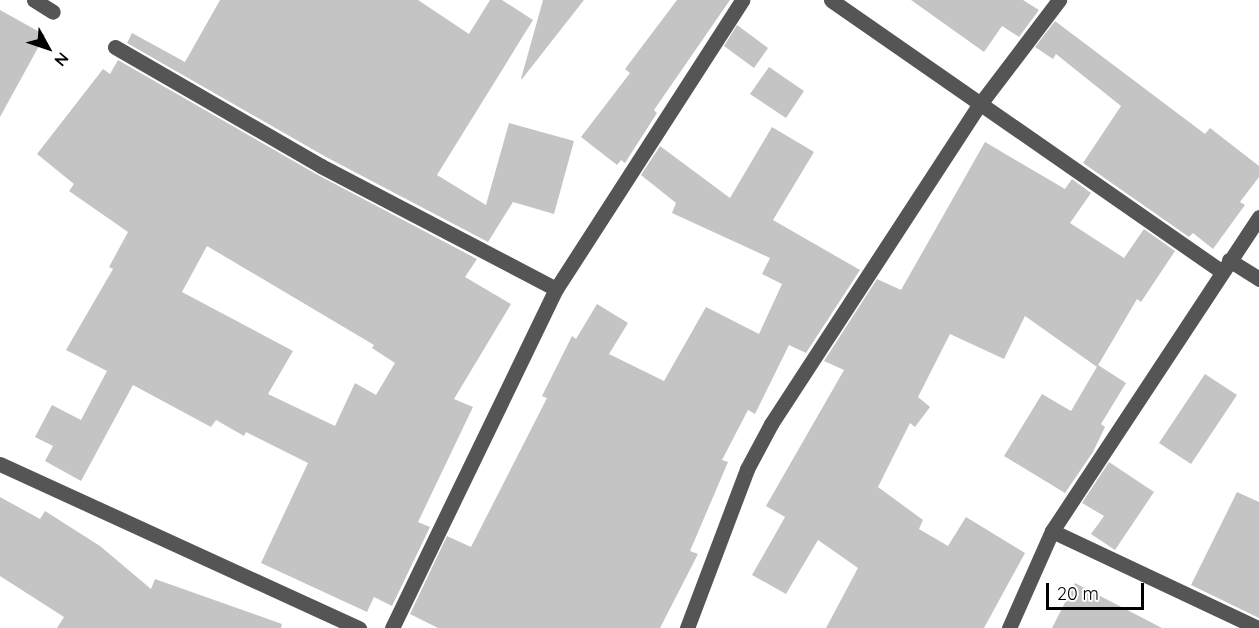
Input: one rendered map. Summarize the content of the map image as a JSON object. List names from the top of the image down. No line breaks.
{"scale_bar":"20 m","north":"bottom right"}
